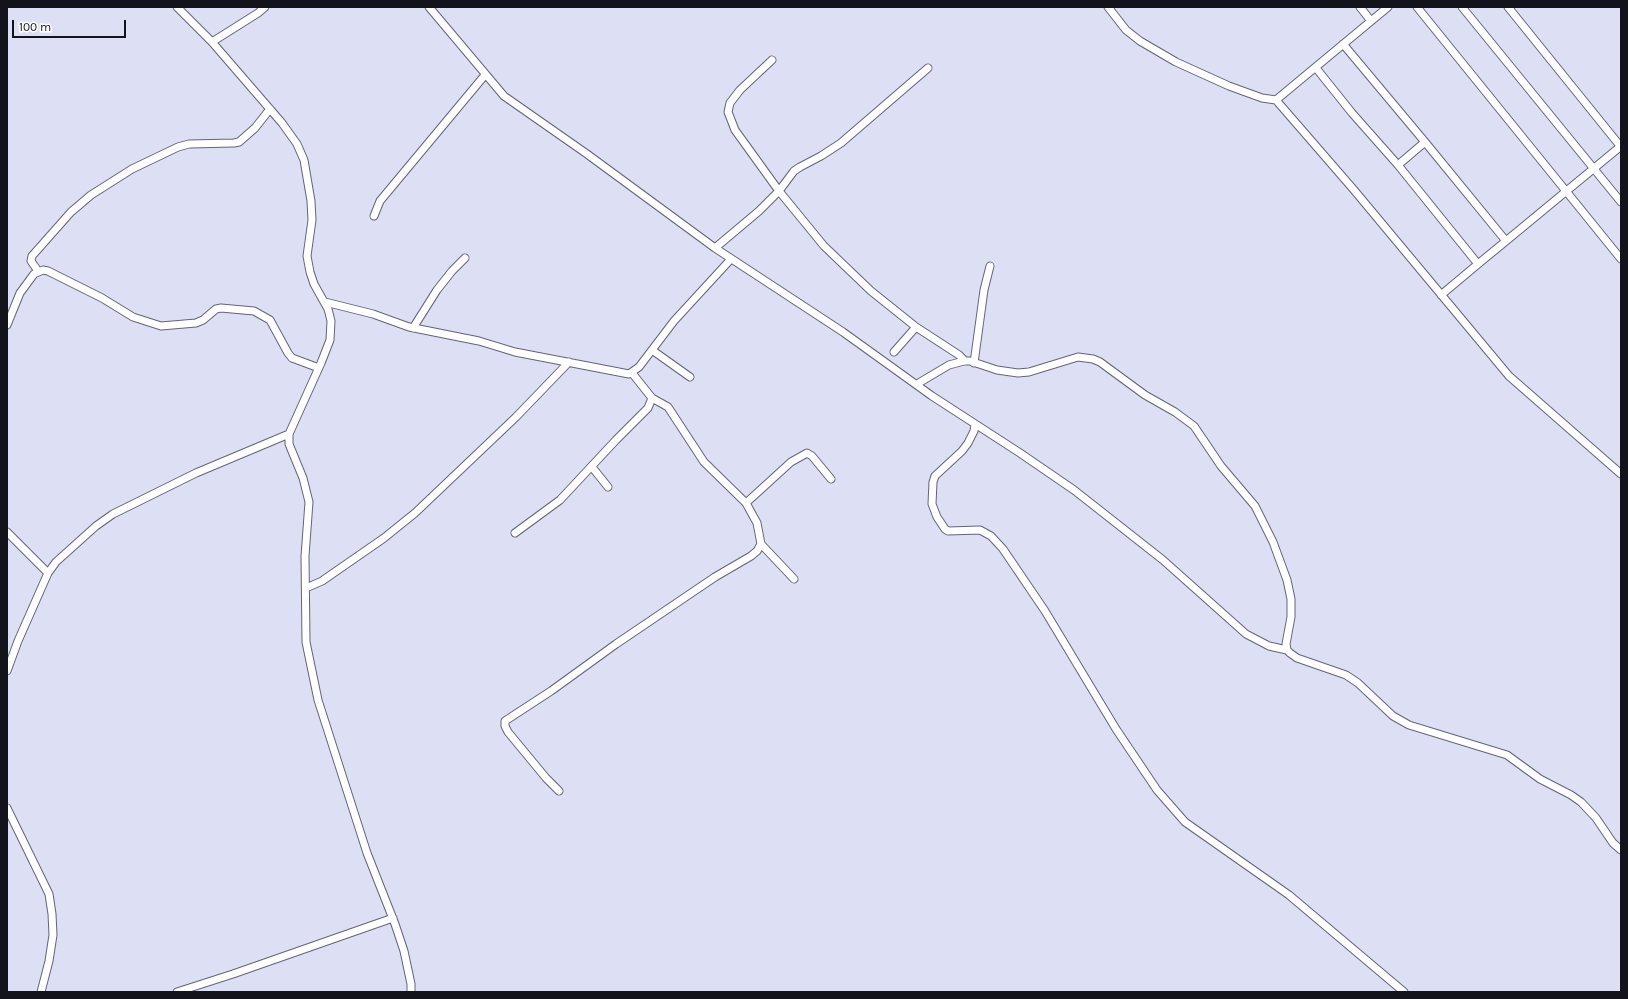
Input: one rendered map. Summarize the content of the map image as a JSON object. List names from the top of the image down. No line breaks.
{"scale_bar":"100 m"}
